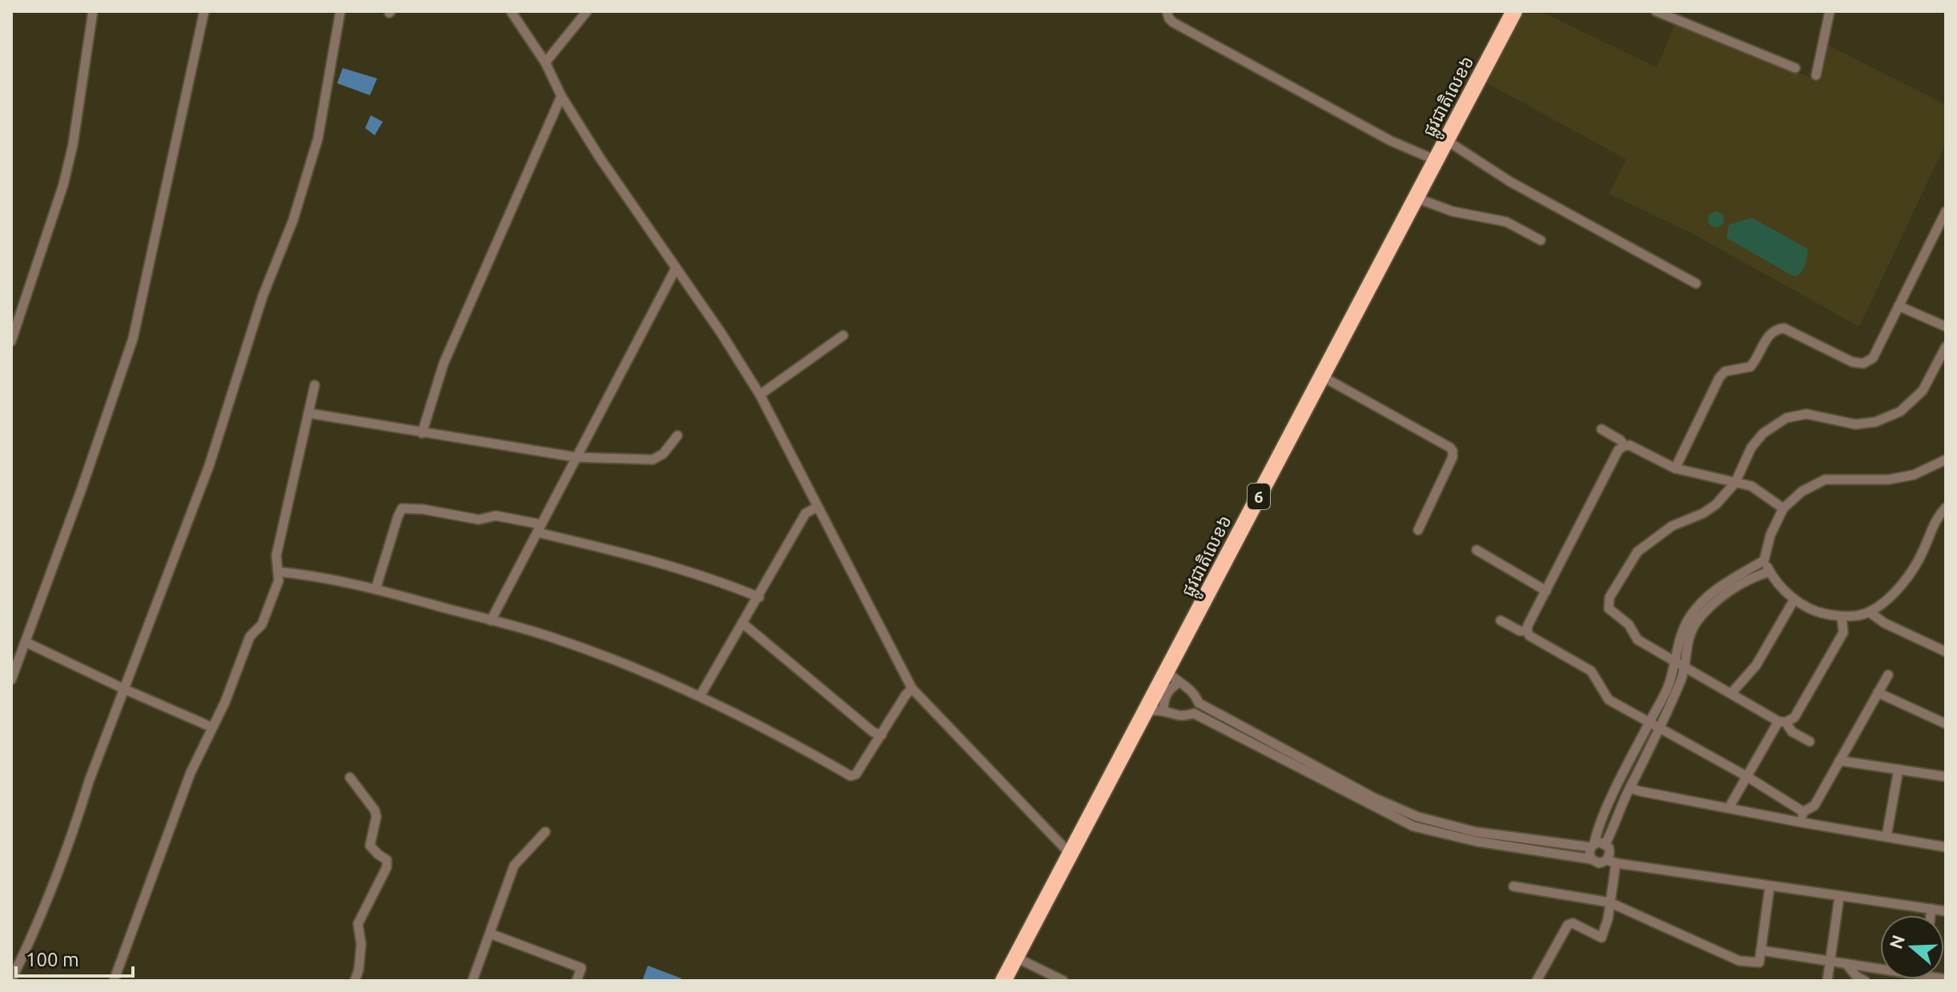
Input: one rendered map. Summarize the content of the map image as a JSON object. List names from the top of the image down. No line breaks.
{"streets":{"highway":["ផ្លូវជាតិលេខ៦","6"]},"scale_bar":"100 m","north":"left"}
